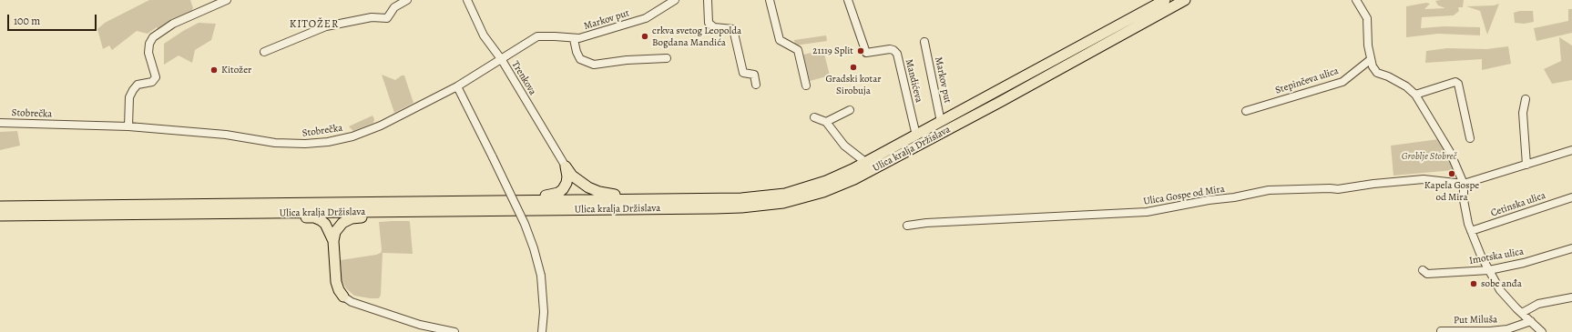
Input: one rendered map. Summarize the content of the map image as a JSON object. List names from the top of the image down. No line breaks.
{"streets":{"highway":["Ulica kralja Držislava"],"street":["Markov put","Trenkova","Mandićeva","Stepinčeva ulica","Stobrečka","Ulica Gospe od Mira","Cetinska ulica","Imotska ulica","Put Miluša"]},"crossings":[["Markov put","Trenkova"],["Markov put","Stobrečka"],["Markov put","Ulica kralja Držislava"],["Trenkova","Stobrečka"],["Mandićeva","Ulica kralja Držislava"]],"districts":["KITOŽER"],"parks":["Groblje Stobreč"],"places":["crkva svetog Leopolda Bogdana Mandića","21119 Split","Gradski kotar Sirobuja","Kitožer","Kapela Gospe od Mira","sobe anđa"],"scale_bar":"100 m"}
